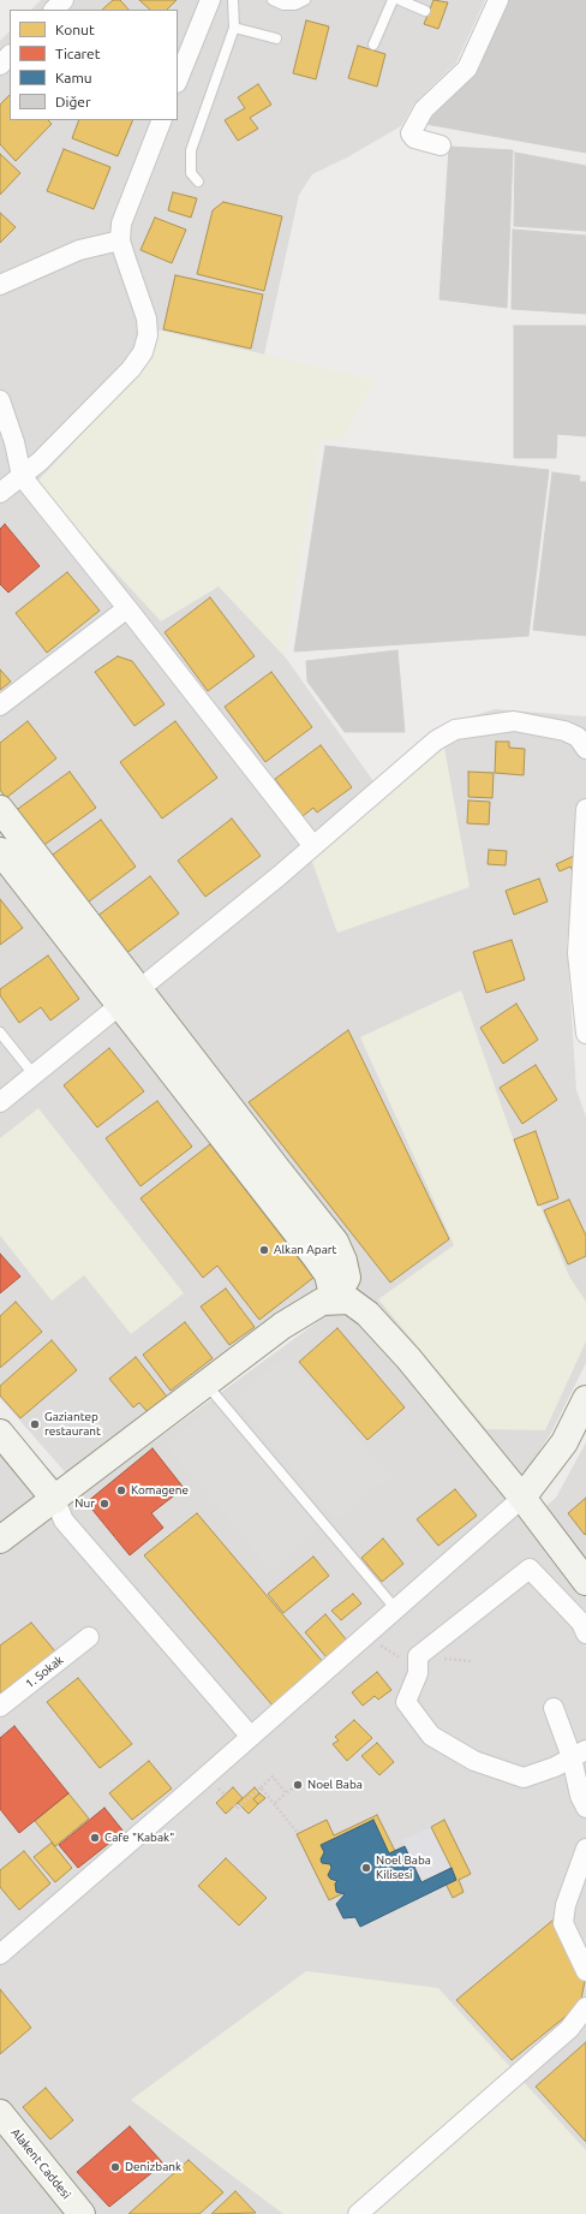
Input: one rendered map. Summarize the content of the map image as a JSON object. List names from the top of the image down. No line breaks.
{"streets":{"street":["1. Sokak","Alakent Caddesi"]},"places":["Alkan Apart","Gaziantep restaurant","Komagene","Nur","Noel Baba","Cafe \"Kabak\"","Noel Baba Kilisesi","Denizbank"],"legend":["Konut","Ticaret","Kamu","Diğer"]}
